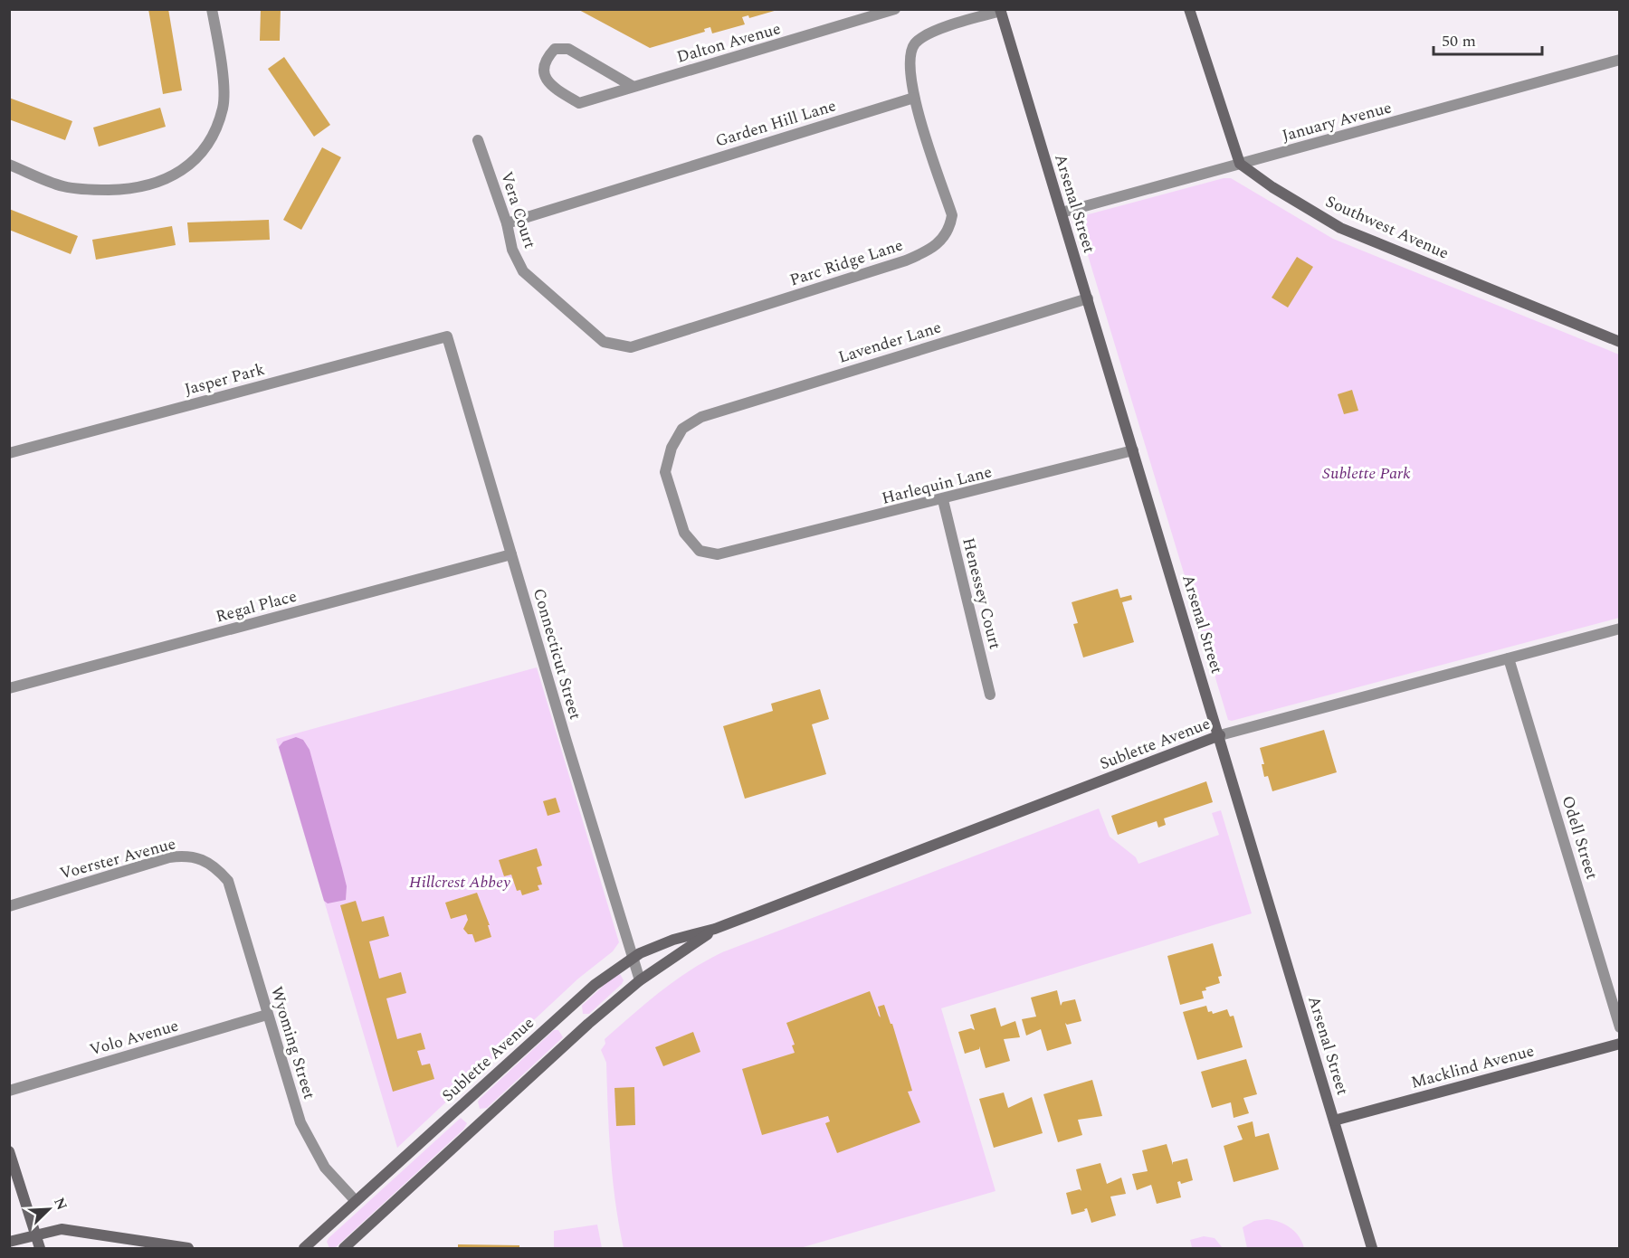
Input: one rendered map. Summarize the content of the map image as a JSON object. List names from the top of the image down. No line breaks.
{"streets":{"street":["Dalton Avenue","January Avenue","Garden Hill Lane","Arsenal Street","Vera Court","Southwest Avenue","Parc Ridge Lane","Lavender Lane","Jasper Park","Harlequin Lane","Henessey Court","Regal Place","Connecticut Street","Sublette Avenue","Odell Street","Voerster Avenue","Volo Avenue","Wyoming Street","Macklind Avenue"]},"crossings":[["January Avenue","Arsenal Street"],["January Avenue","Southwest Avenue"],["Garden Hill Lane","Vera Court"],["Garden Hill Lane","Parc Ridge Lane"],["Arsenal Street","Lavender Lane"],["Arsenal Street","Harlequin Lane"],["Arsenal Street","Sublette Avenue"],["Arsenal Street","Macklind Avenue"],["Vera Court","Parc Ridge Lane"],["Lavender Lane","Harlequin Lane"],["Jasper Park","Connecticut Street"],["Harlequin Lane","Henessey Court"],["Regal Place","Connecticut Street"],["Connecticut Street","Sublette Avenue"],["Sublette Avenue","Odell Street"],["Sublette Avenue","Wyoming Street"],["Voerster Avenue","Wyoming Street"],["Volo Avenue","Wyoming Street"]],"parks":["Sublette Park","Hillcrest Abbey"],"scale_bar":"50 m","north":"top right"}
